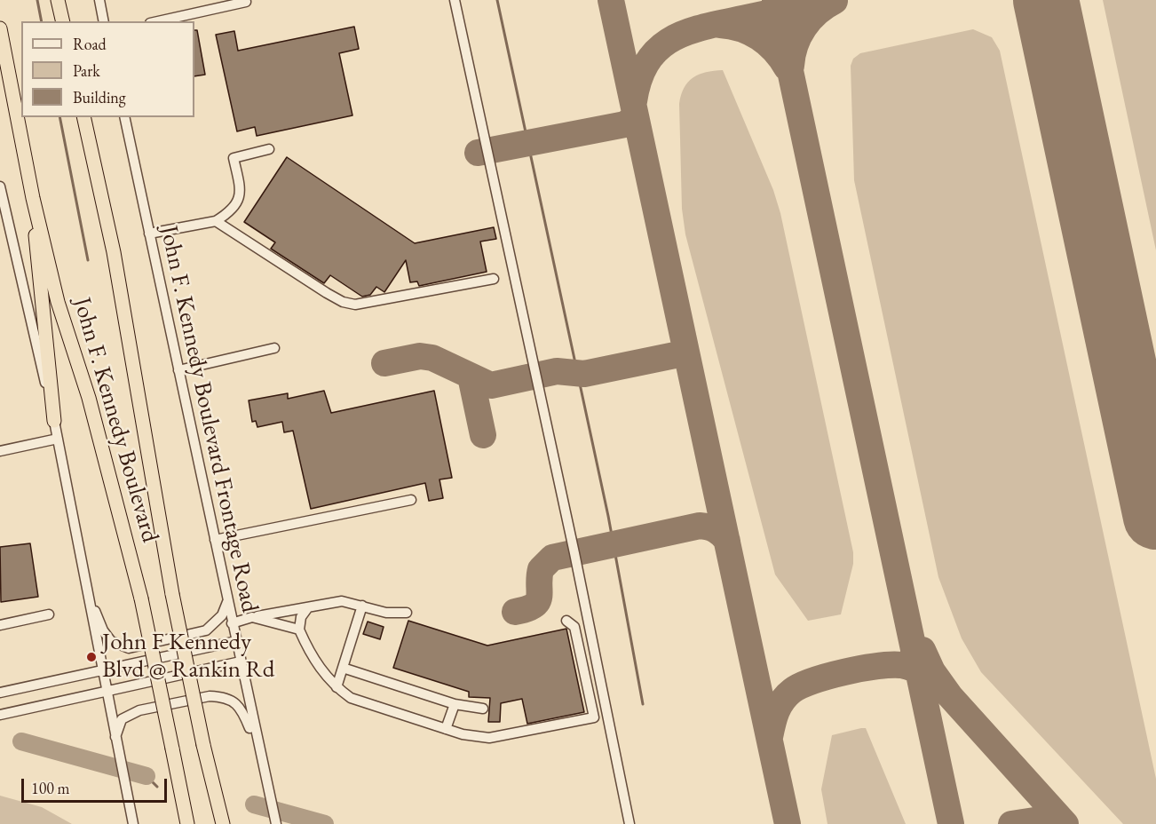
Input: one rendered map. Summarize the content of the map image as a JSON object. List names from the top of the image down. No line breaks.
{"streets":{"highway":["John F. Kennedy Boulevard"],"street":["John F. Kennedy Boulevard Frontage Road"]},"places":["John F Kennedy Blvd @ Rankin Rd"],"legend":["Road","Park","Building"],"scale_bar":"100 m"}
